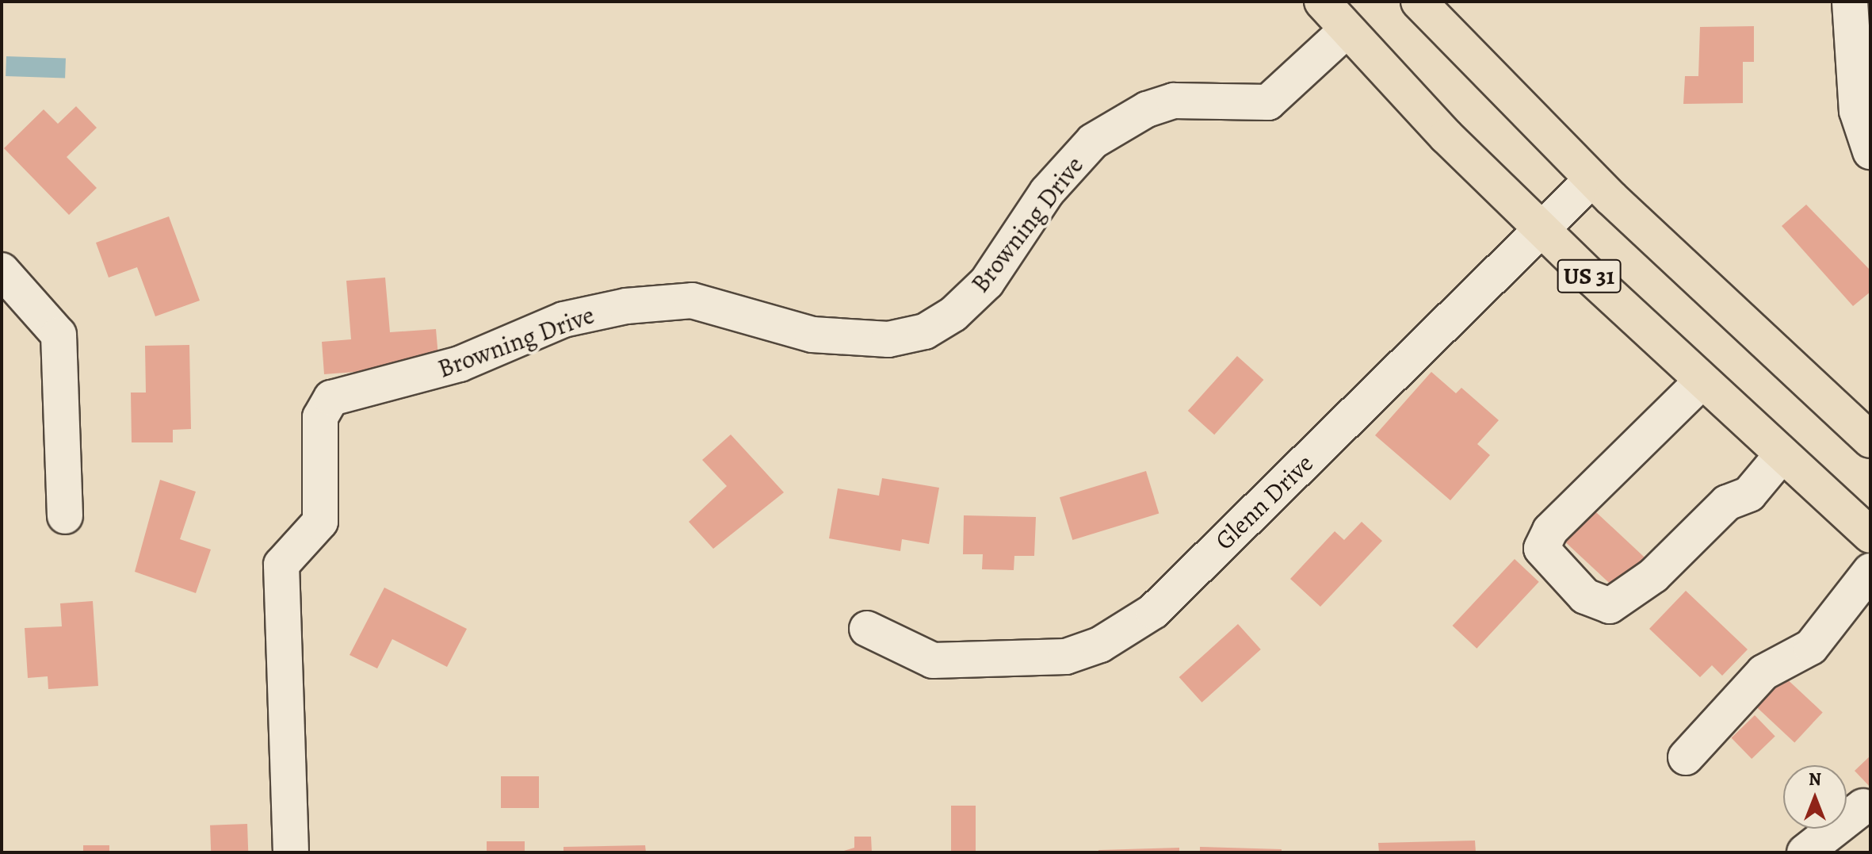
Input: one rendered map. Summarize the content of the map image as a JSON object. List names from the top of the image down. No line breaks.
{"streets":{"main road":["US 31"],"street":["Browning Drive","Glenn Drive"]},"crossings":[["Browning Drive","US 31"],["US 31","Glenn Drive"]],"north":"top"}
